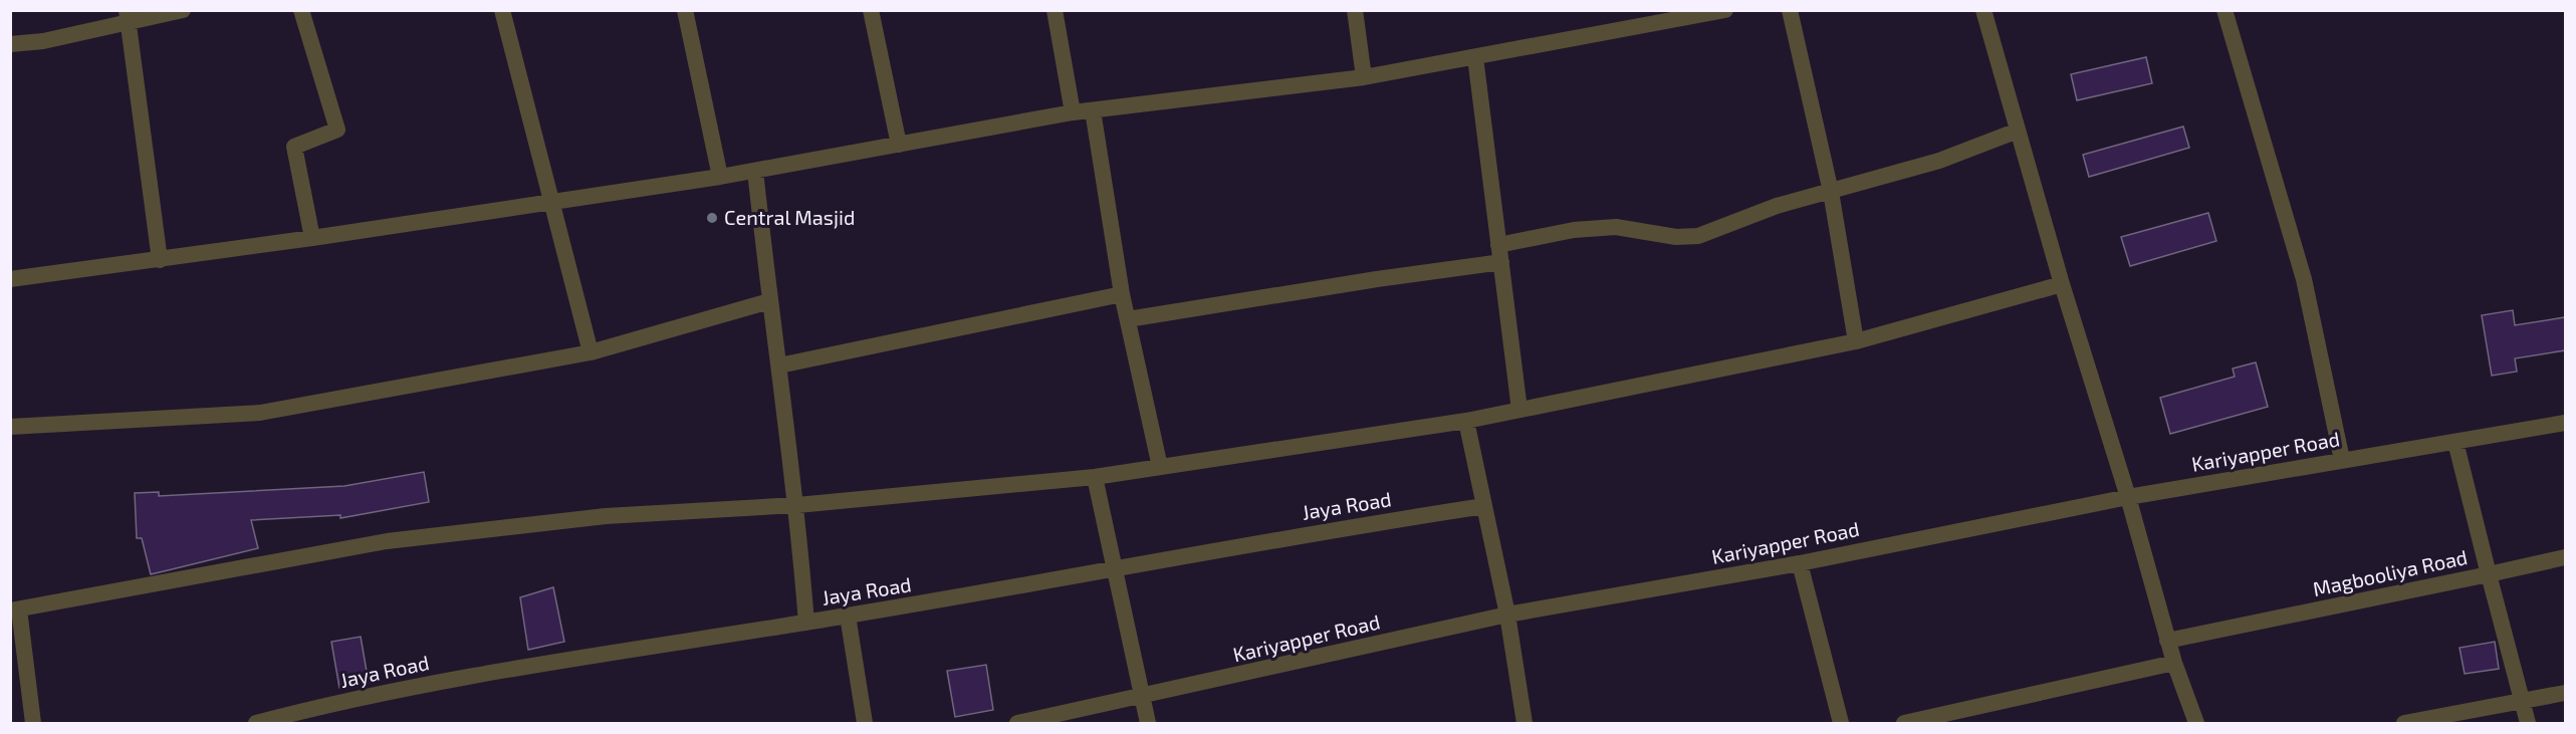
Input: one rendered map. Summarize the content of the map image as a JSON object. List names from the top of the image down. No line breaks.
{"streets":{"street":["Kariyapper Road","Jaya Road","Magbooliya Road"]},"crossings":[["Kariyapper Road","Magbooliya Road"]],"places":["Central Masjid"]}
